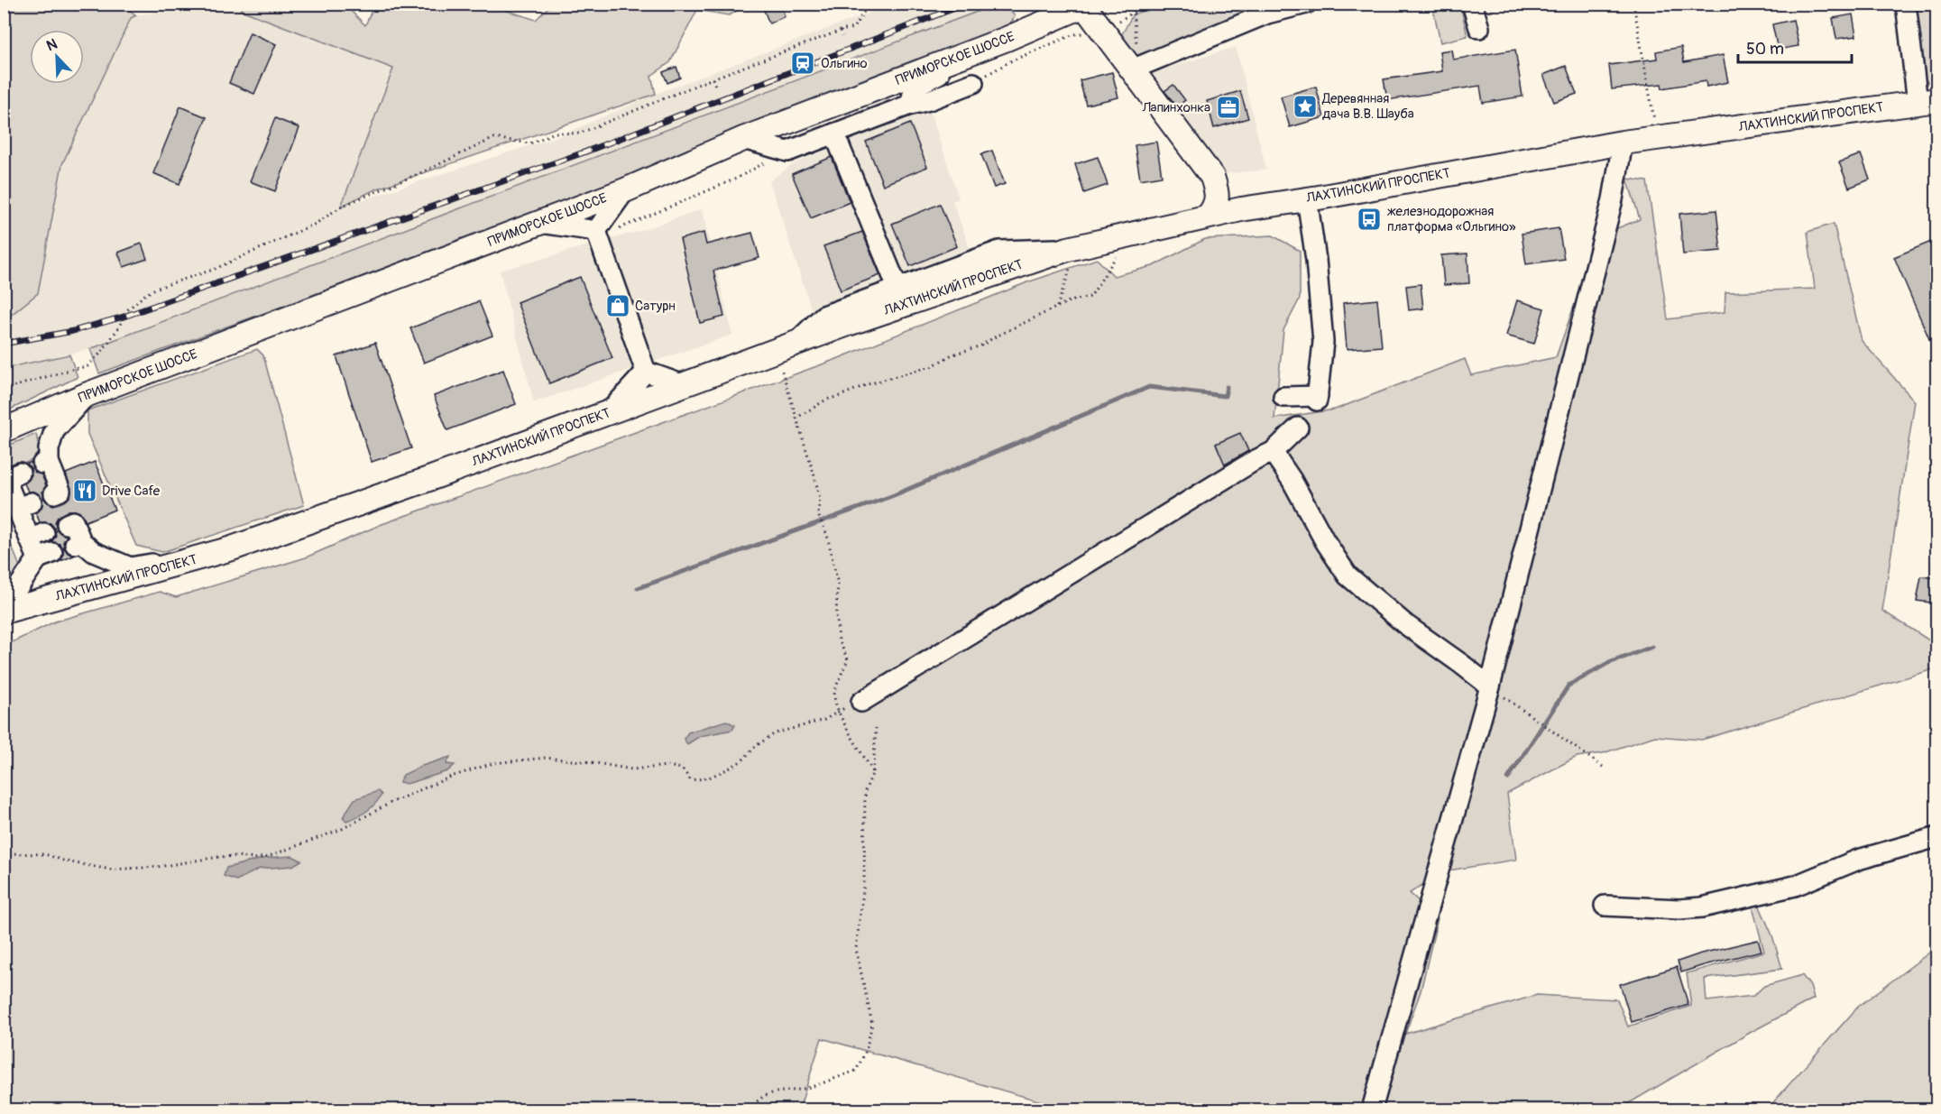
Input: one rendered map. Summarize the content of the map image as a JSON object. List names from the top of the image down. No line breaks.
{"streets":{"main road":["ПРИМОРСКОЕ ШОССЕ","ЛАХТИНСКИЙ ПРОСПЕКТ"]},"places":{"station":["Ольгино"],"place":["Деревянная дача В.В. Шауба"],"office":["Лапинхонка"],"bus stop":["железнодорожная платформа «Ольгино»"],"shop":["Сатурн"],"restaurant":["Drive Cafe"]},"scale_bar":"50 m","north":"top left"}
